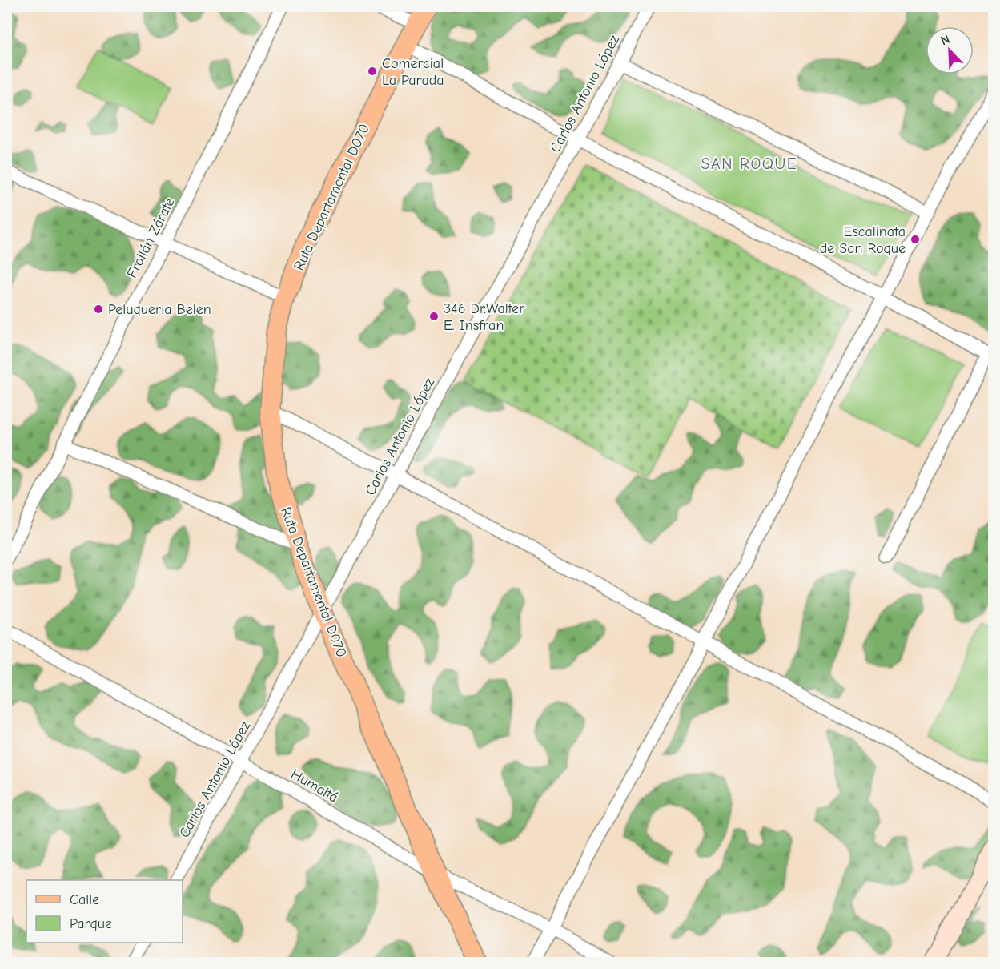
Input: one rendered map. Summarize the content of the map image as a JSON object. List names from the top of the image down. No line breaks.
{"streets":{"main road":["Ruta Departamental D070"],"street":["Carlos Antonio López","Froilán Zárate","Humaitá"]},"crossings":[["Carlos Antonio López","Ruta Departamental D070"],["Carlos Antonio López","Humaitá"],["Ruta Departamental D070","Humaitá"]],"districts":["SAN ROQUE"],"places":["Comercial La Parada","Escalinata de San Roque","Peluqueria Belen","346 Dr.Walter E. Insfran"],"legend":["Calle","Parque"],"north":"top left"}
